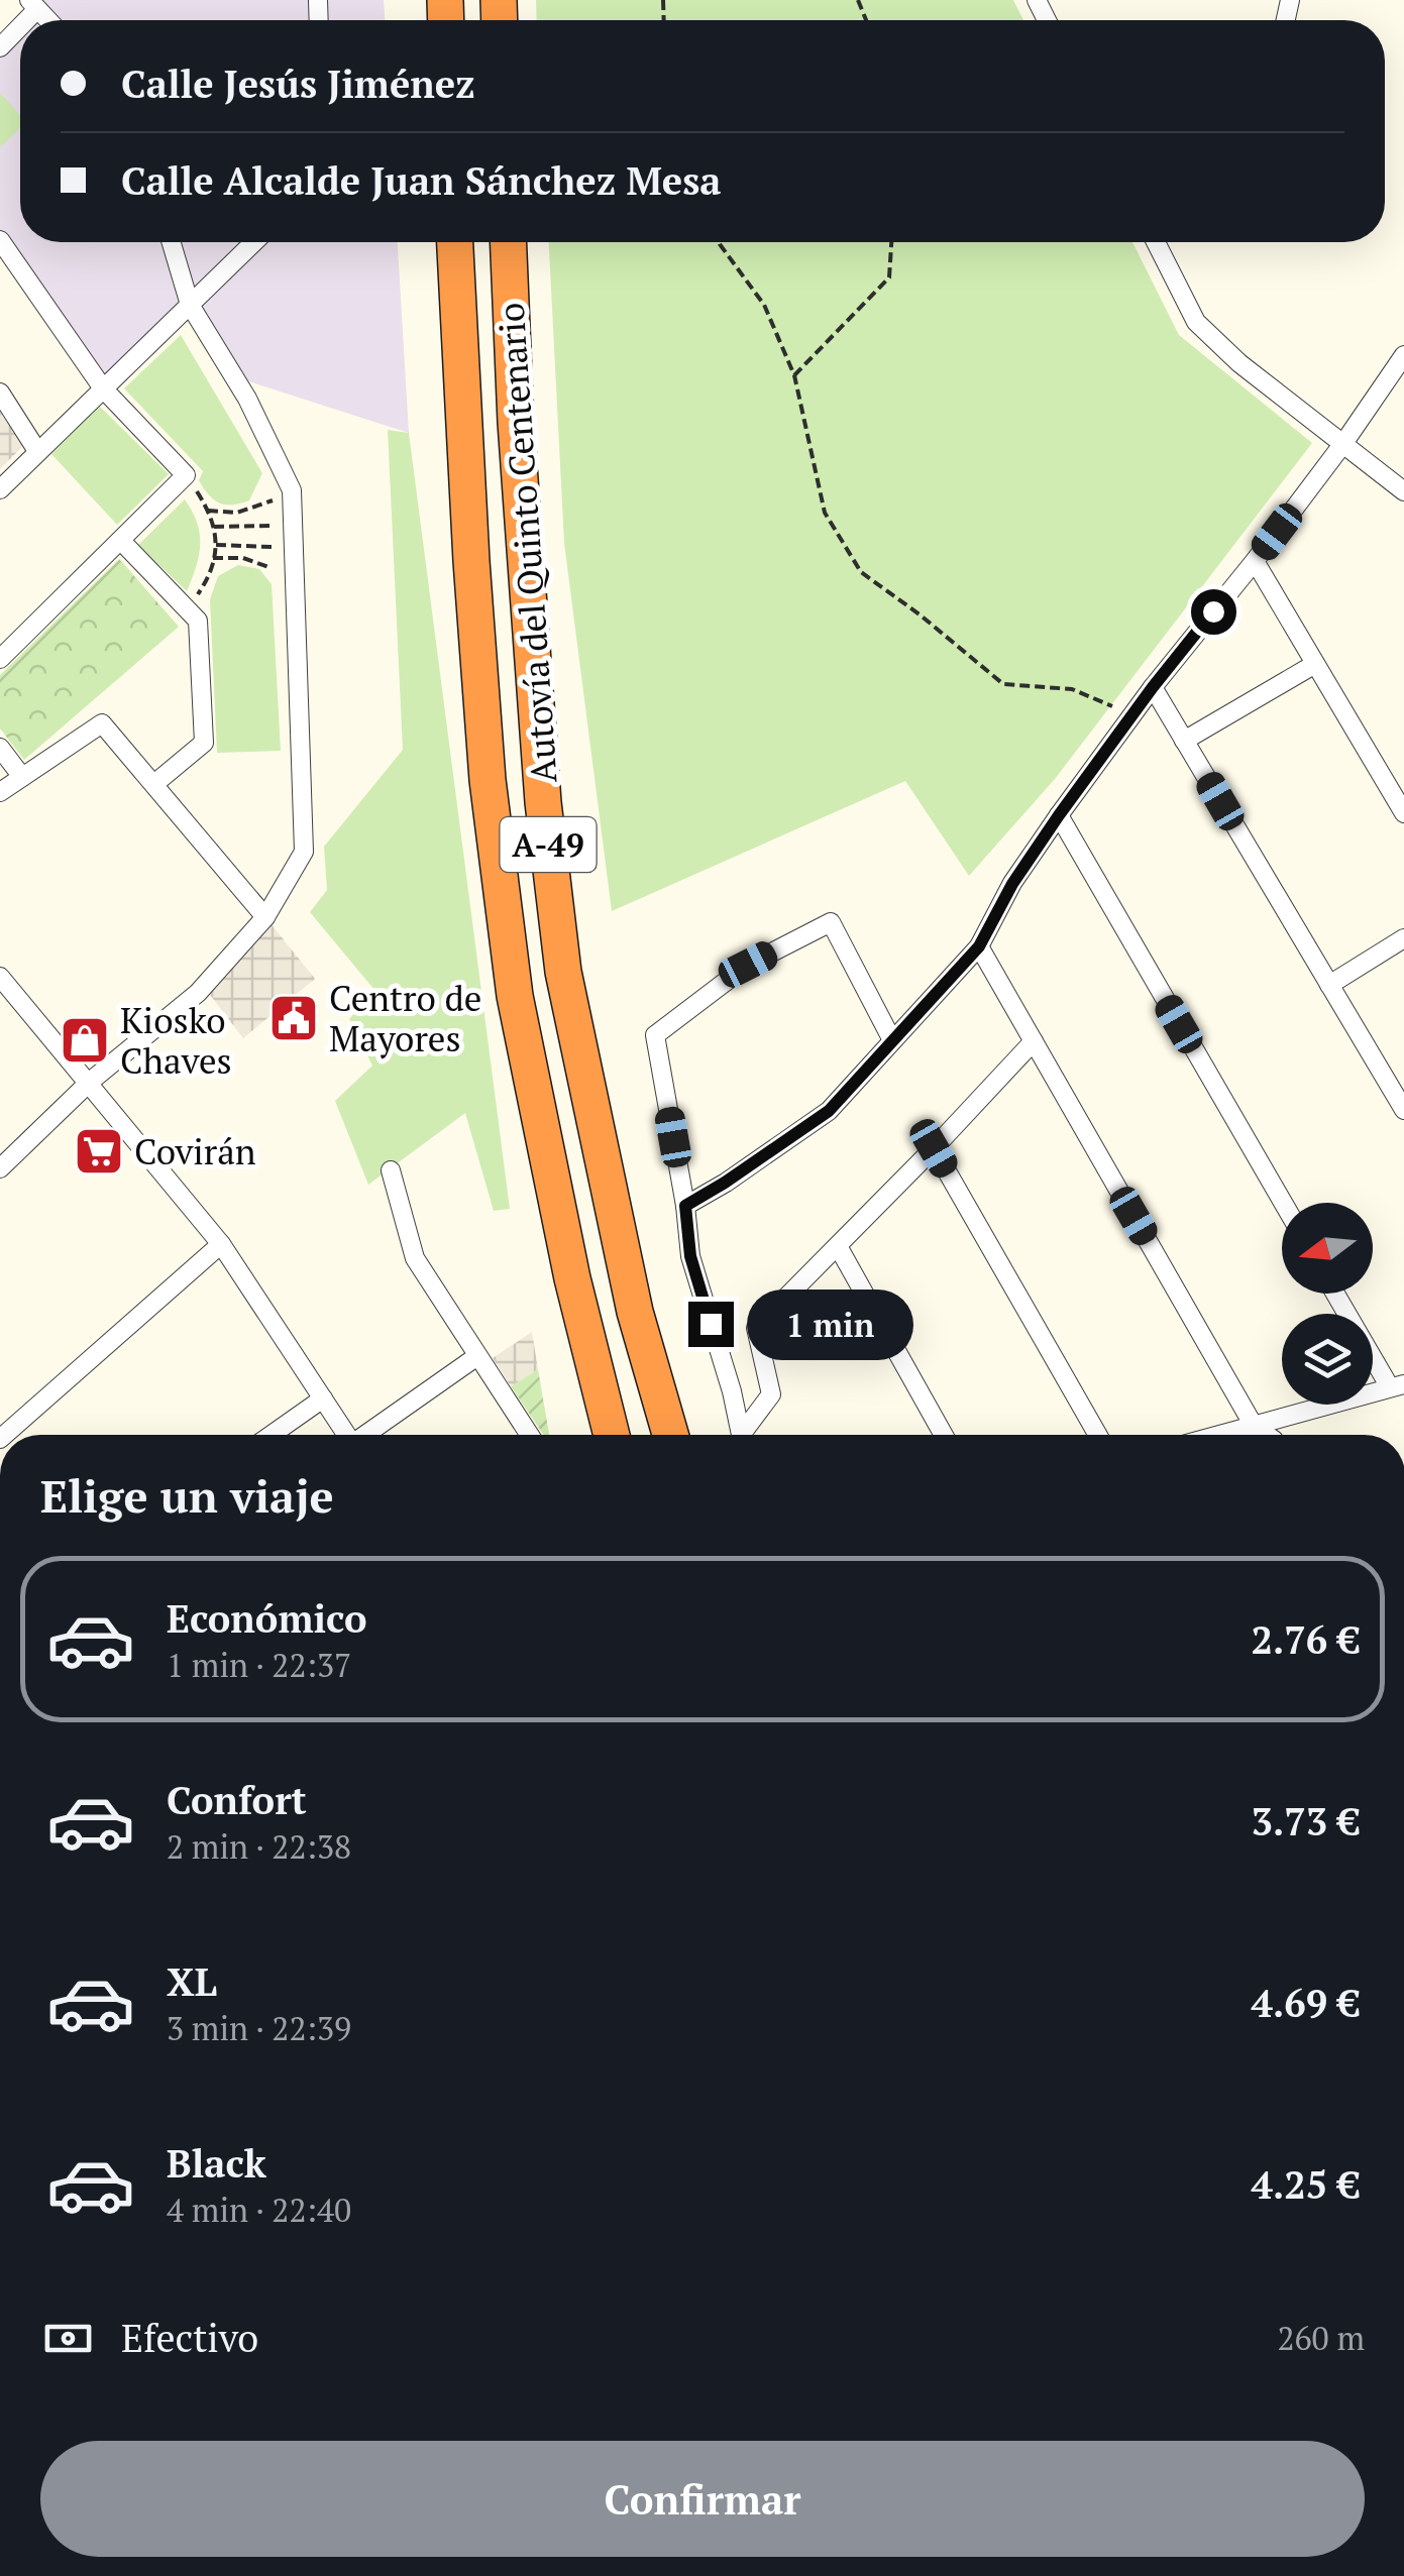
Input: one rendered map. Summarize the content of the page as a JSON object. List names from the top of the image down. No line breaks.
{"streets":{"highway":["Autovía del Quinto Centenario","A-49"]},"places":{"public building":["Centro de Mayores"],"shop":["Kiosko Chaves"],"supermarket":["Covirán"]},"north":"left","page":{"banner":["Calle Jesús Jiménez","Calle Alcalde Juan Sánchez Mesa"],"bubble":"1 min","heading":"Elige un viaje","list":[{"name":"Económico","note":"1 min · 22:37","value":"2.76 €"},{"name":"Confort","note":"2 min · 22:38","value":"3.73 €"},{"name":"XL","note":"3 min · 22:39","value":"4.69 €"},{"name":"Black","note":"4 min · 22:40","value":"4.25 €"}],"pay":["Efectivo","260 m"],"buttons":"Confirmar"}}
